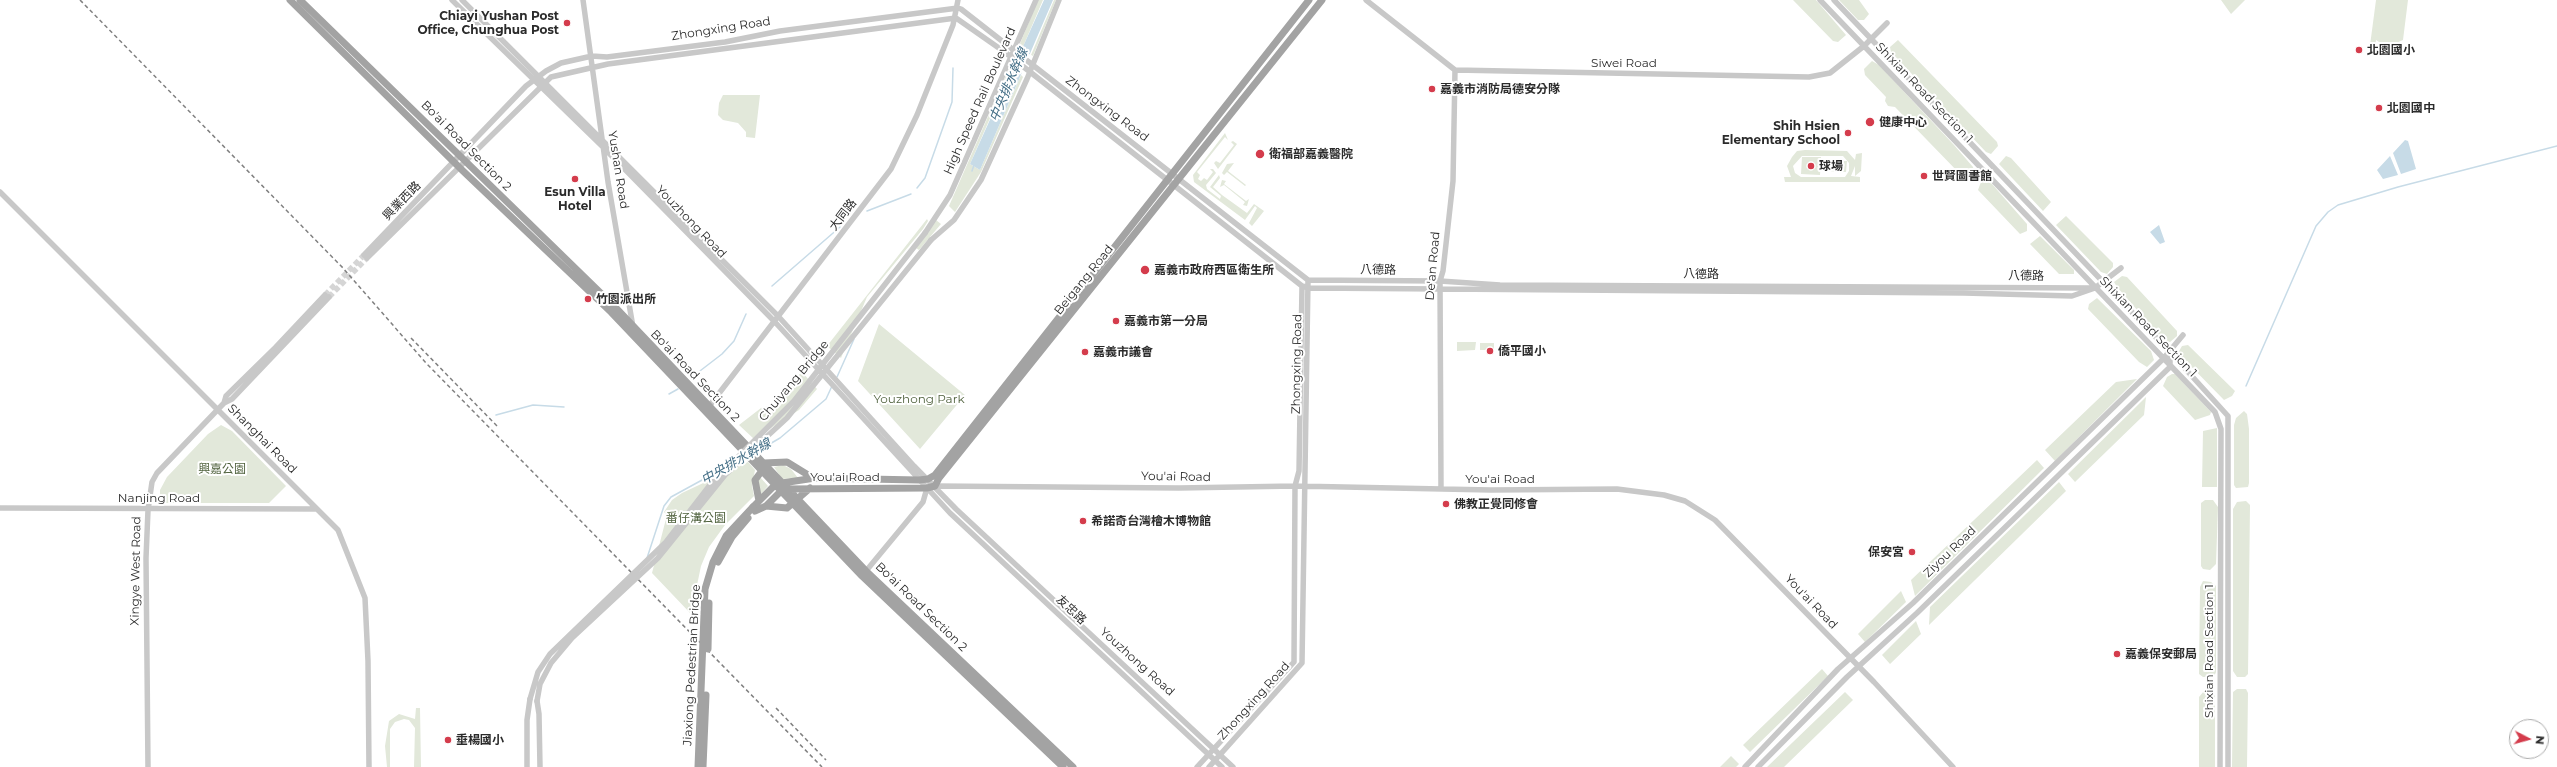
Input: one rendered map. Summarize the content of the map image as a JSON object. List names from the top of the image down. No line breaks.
{"streets":{"main road":["Bo'ai Road Section 2","Beigang Road","You'ai Road","Jiaxiong Pedestrian Bridge"],"street":["Zhongxing Road","Siwei Road","Shixian Road Section 1","High Speed Rail Boulevard","Yushan Road","興業西路","大同路","Youzhong Road","De'an Road","八德路","Chuiyang Bridge","Shanghai Road","Nanjing Road","Ziyou Road","Xingye West Road","友忠路"]},"crossings":[["Zhongxing Road","High Speed Rail Boulevard"],["Zhongxing Road","Bo'ai Road Section 2"],["Zhongxing Road","Yushan Road"],["Zhongxing Road","興業西路"],["Zhongxing Road","大同路"],["Zhongxing Road","Youzhong Road"],["Zhongxing Road","八德路"],["Zhongxing Road","Beigang Road"],["Zhongxing Road","Chuiyang Bridge"],["Zhongxing Road","You'ai Road"],["Zhongxing Road","友忠路"],["Siwei Road","Shixian Road Section 1"],["Siwei Road","De'an Road"],["Shixian Road Section 1","八德路"],["Shixian Road Section 1","Ziyou Road"],["High Speed Rail Boulevard","Chuiyang Bridge"],["Bo'ai Road Section 2","Yushan Road"],["Bo'ai Road Section 2","興業西路"],["Bo'ai Road Section 2","大同路"],["Bo'ai Road Section 2","You'ai Road"],["Yushan Road","Youzhong Road"],["大同路","Youzhong Road"],["Youzhong Road","友忠路"],["De'an Road","八德路"],["De'an Road","You'ai Road"],["Beigang Road","You'ai Road"],["Beigang Road","友忠路"],["Shanghai Road","Nanjing Road"],["Shanghai Road","Xingye West Road"],["You'ai Road","Ziyou Road"],["You'ai Road","友忠路"],["Nanjing Road","Xingye West Road"]],"water":["中央排水幹線"],"parks":["Youzhong Park","興嘉公園","番仔溝公園"],"places":["Chiayi Yushan Post Office, Chunghua Post","北園國小","嘉義市消防局德安分隊","北園國中","健康中心","Shih Hsien Elementary School","衛福部嘉義醫院","球場","世賢圖書館","Esun Villa Hotel","嘉義市政府西區衛生所","竹園派出所","嘉義市第一分局","僑平國小","嘉義市議會","佛教正覺同修會","希諾奇台灣檜木博物館","保安宮","嘉義保安郵局","垂楊國小"],"north":"right"}
